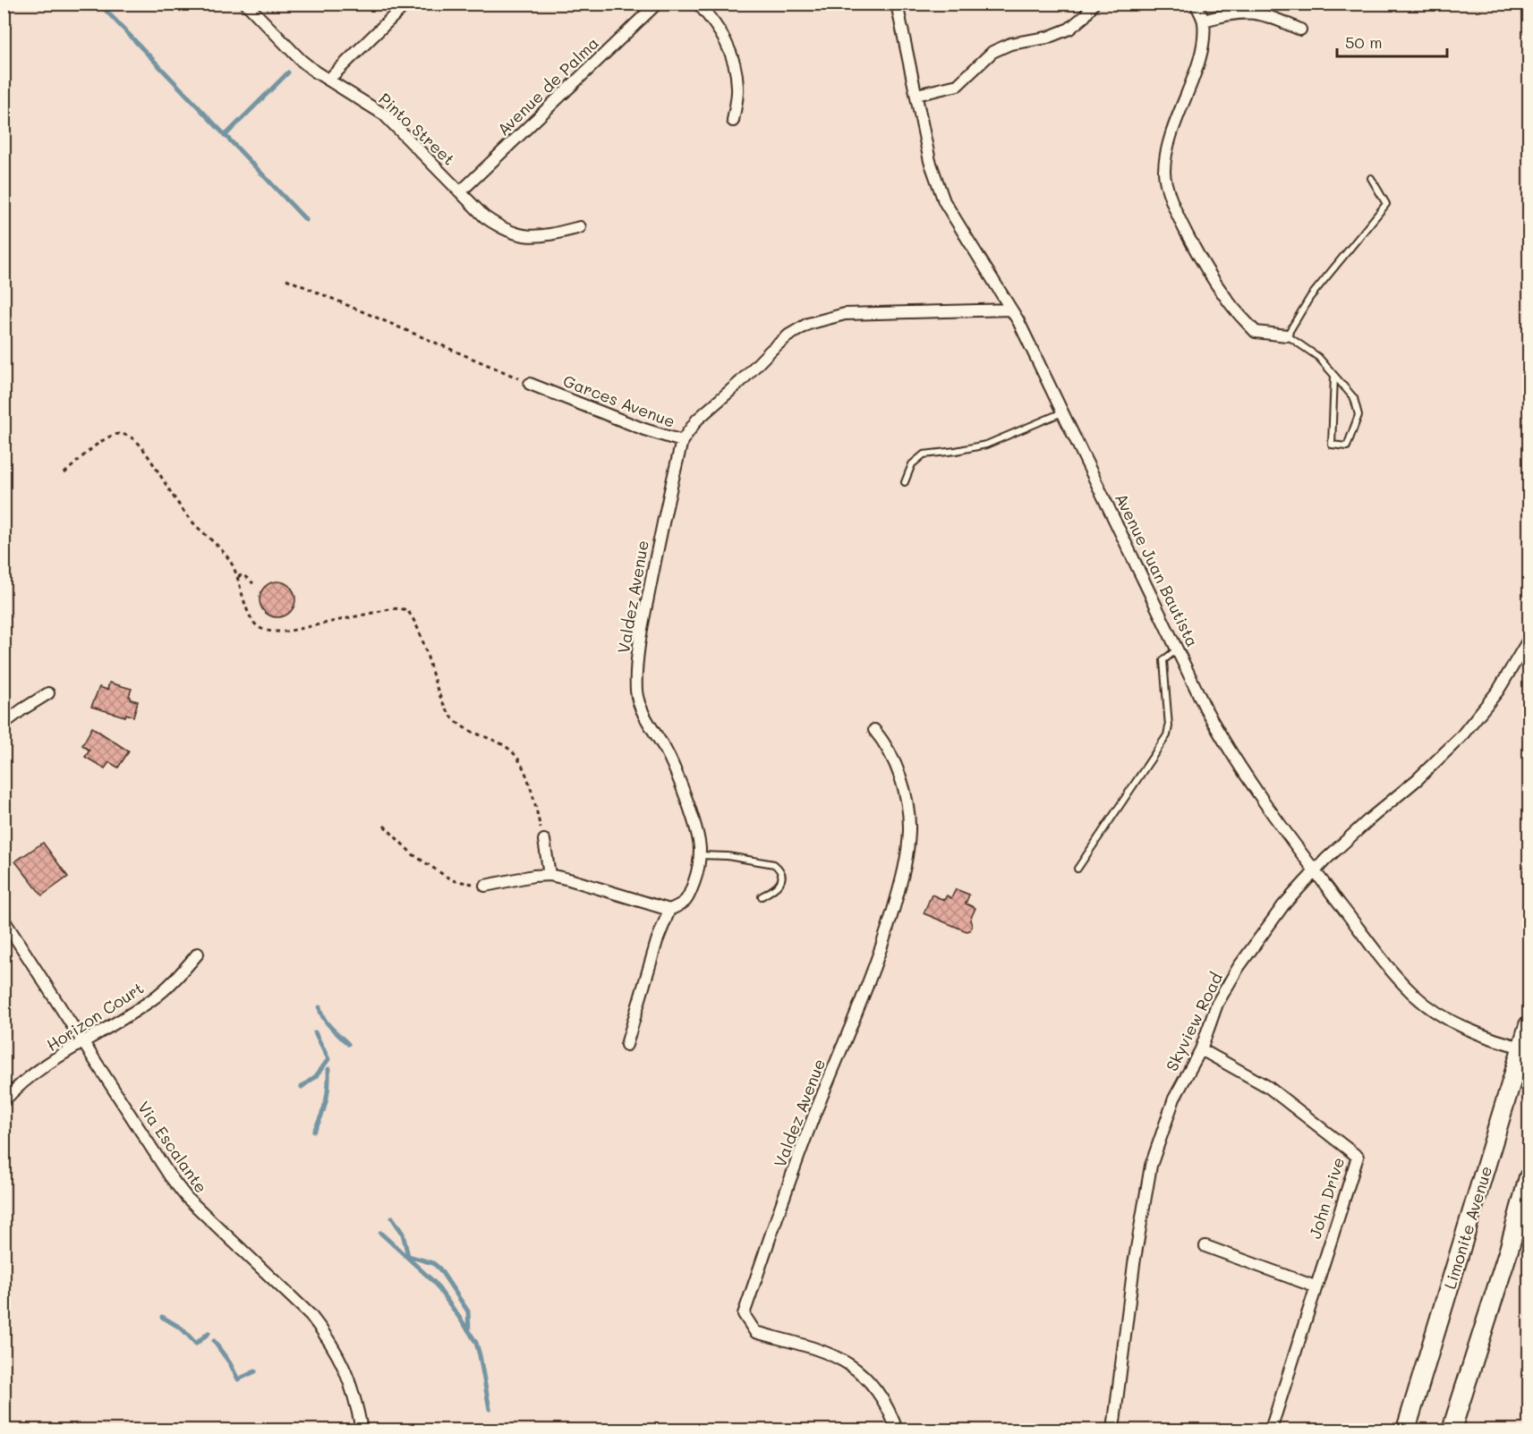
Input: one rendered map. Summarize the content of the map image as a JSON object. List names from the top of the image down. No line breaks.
{"streets":{"main road":["Limonite Avenue"],"street":["Avenue de Palma","Pinto Street","Garces Avenue","Avenue Juan Bautista","Valdez Avenue","Horizon Court","Skyview Road","Via Escalante","John Drive"]},"crossings":[["Avenue de Palma","Pinto Street"],["Garces Avenue","Avenue Juan Bautista"],["Garces Avenue","Valdez Avenue"],["Avenue Juan Bautista","Skyview Road"],["Avenue Juan Bautista","Limonite Avenue"],["Horizon Court","Via Escalante"],["Skyview Road","John Drive"]],"scale_bar":"50 m"}
